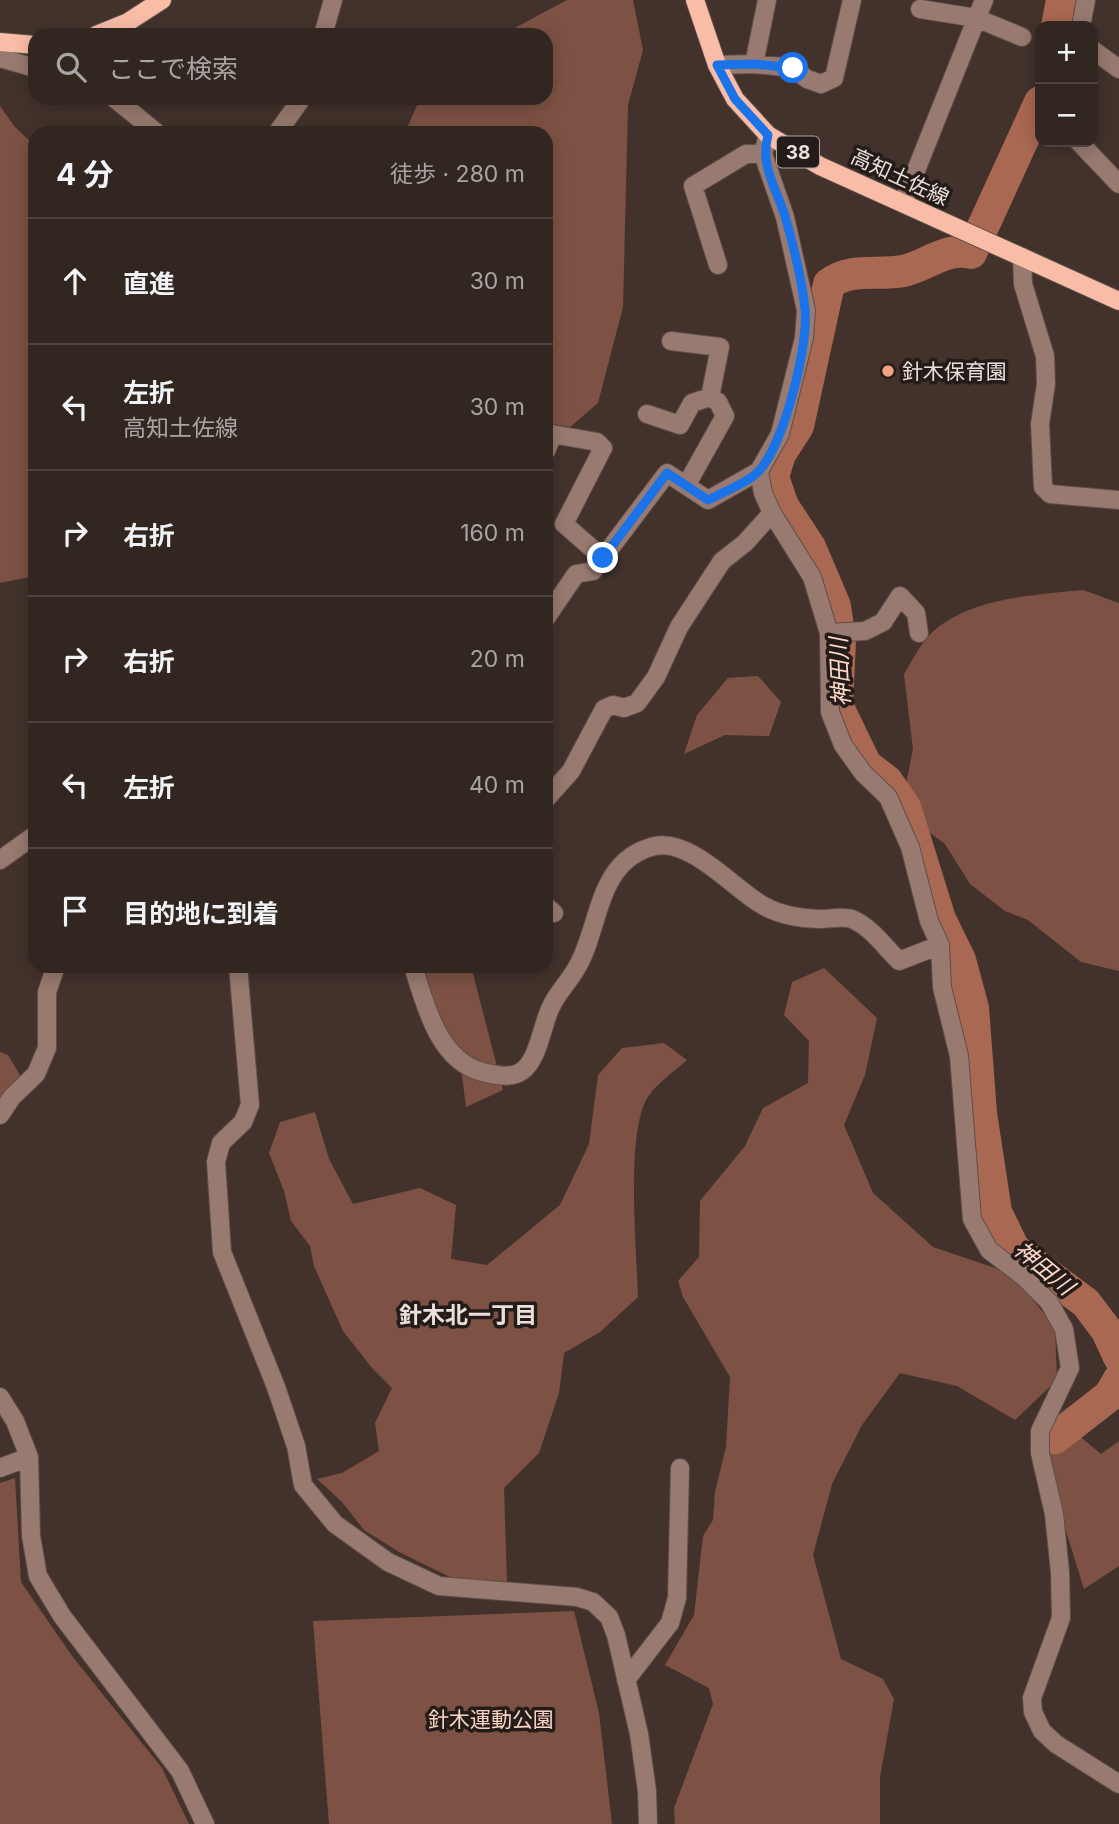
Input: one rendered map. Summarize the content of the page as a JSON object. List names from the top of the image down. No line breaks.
{"streets":{"main road":["38","高知土佐線"]},"districts":["針木北一丁目"],"water":["神田川"],"parks":["針木運動公園"],"places":["針木保育園"],"page":{"map_buttons":["+","−"],"search":"ここで検索","heading":["4 分","徒歩 · 280 m"],"list":[["直進","30 m"],["左折","高知土佐線","30 m"],["右折","160 m"],["右折","20 m"],["左折","40 m"],"目的地に到着"]}}
